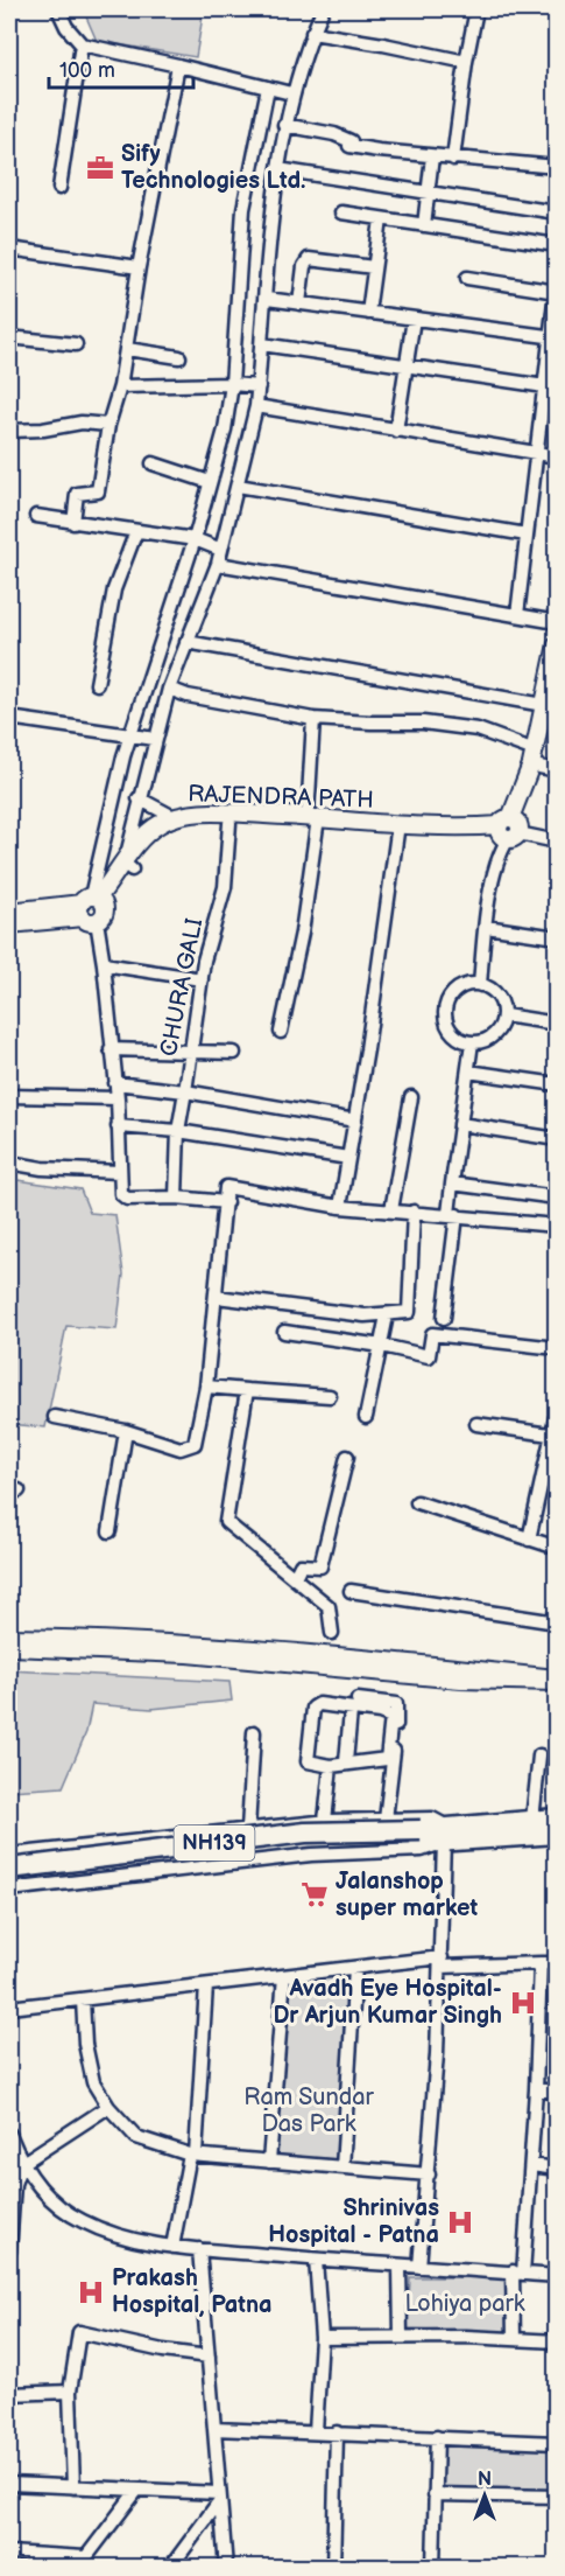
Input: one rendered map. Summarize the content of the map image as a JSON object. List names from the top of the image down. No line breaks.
{"streets":{"highway":["NH139"],"main road":["RAJENDRA PATH"],"street":["CHURA GALI"]},"crossings":[["RAJENDRA PATH","CHURA GALI"]],"parks":["Ram Sundar Das Park","Lohiya park"],"places":{"office":["Sify Technologies Ltd."],"supermarket":["Jalanshop super market"],"hospital":["Avadh Eye Hospital- Dr Arjun Kumar Singh","Shrinivas Hospital - Patna","Prakash Hospital, Patna"]},"scale_bar":"100 m","north":"top"}
